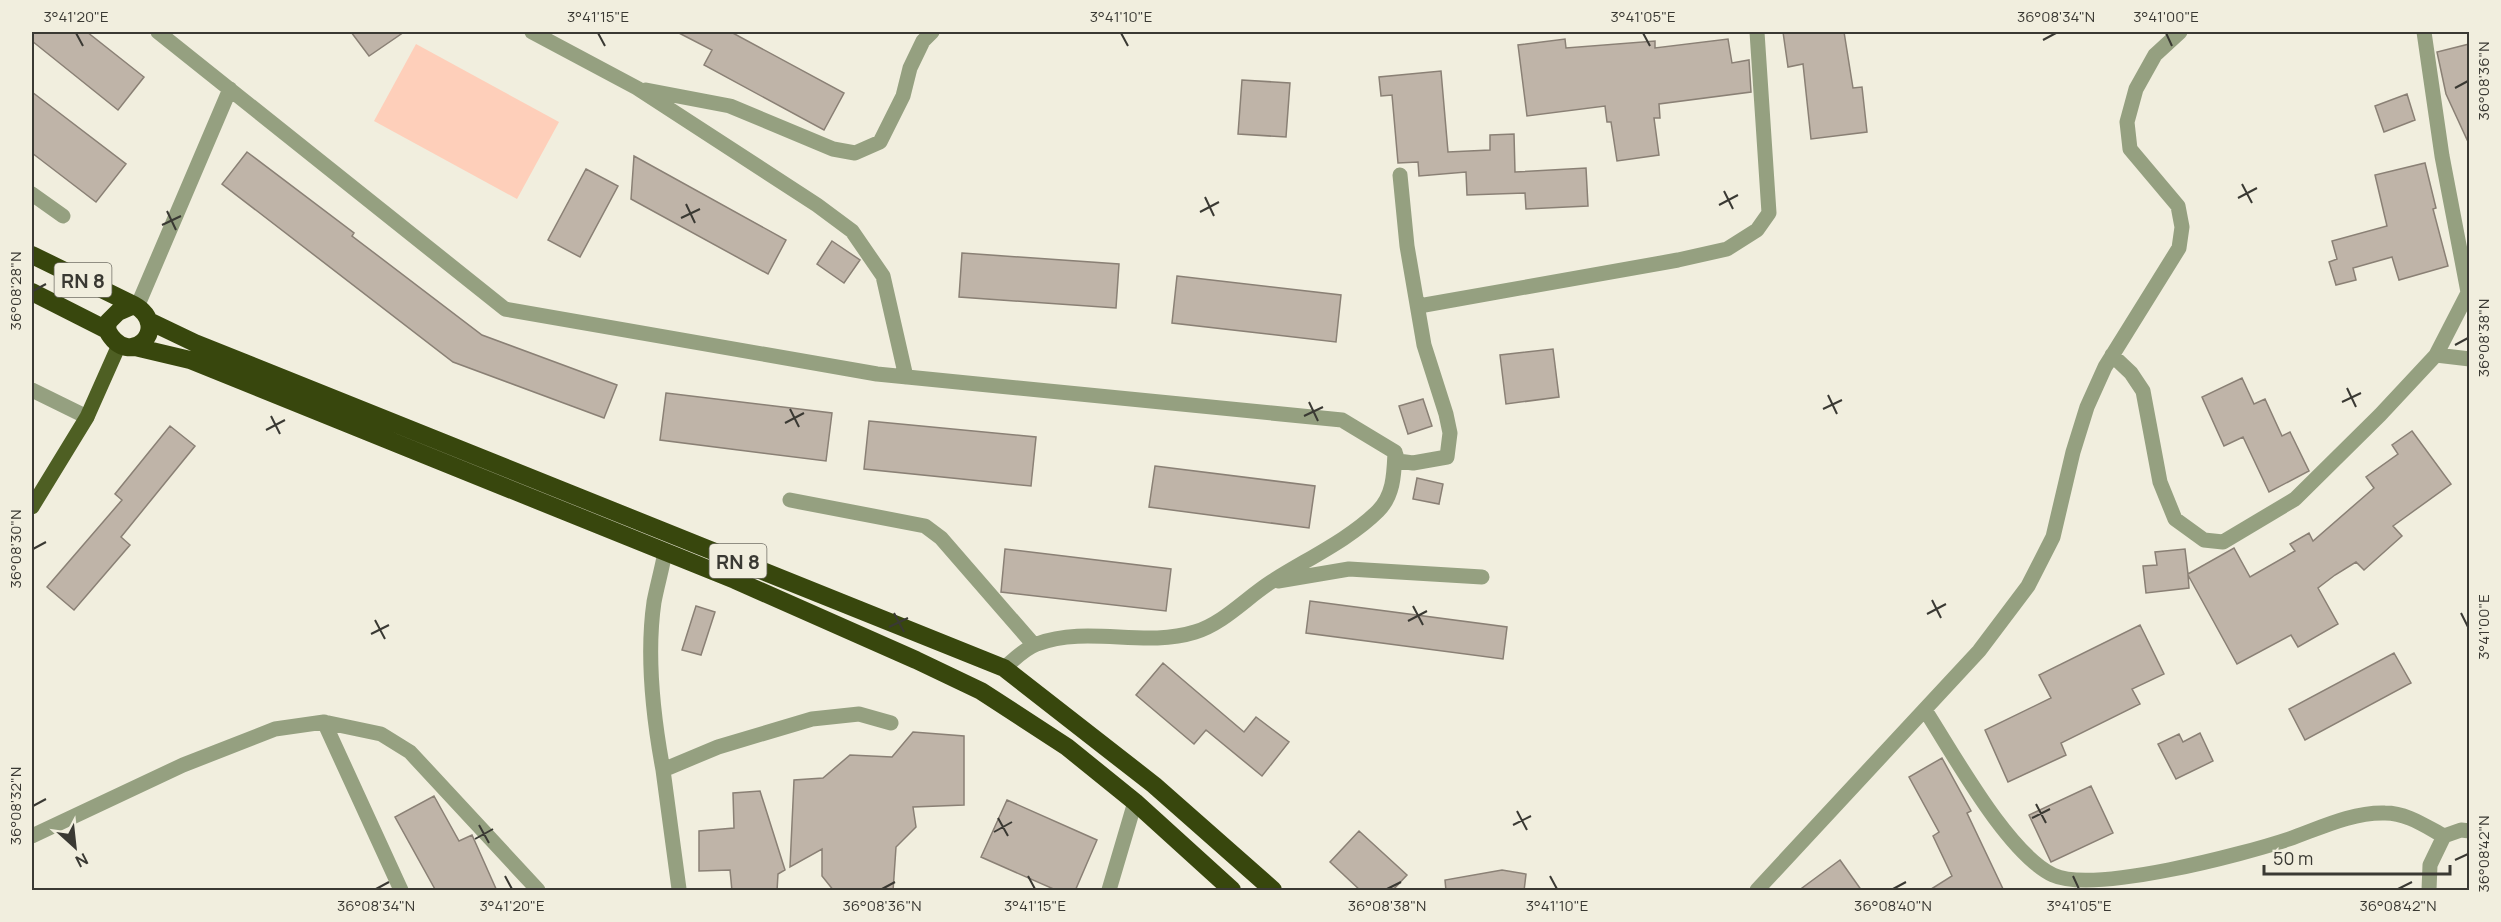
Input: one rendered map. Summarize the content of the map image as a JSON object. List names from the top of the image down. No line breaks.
{"streets":{"highway":["RN 8"]},"scale_bar":"50 m","north":"bottom right","coordinates":["3°41'20\"E","3°41'15\"E","3°41'10\"E","3°41'05\"E","36°08'34\"N","3°41'00\"E","36°08'36\"N","36°08'28\"N","36°08'38\"N","36°08'30\"N","36°08'32\"N","36°08'42\"N","36°08'40\"N"]}
